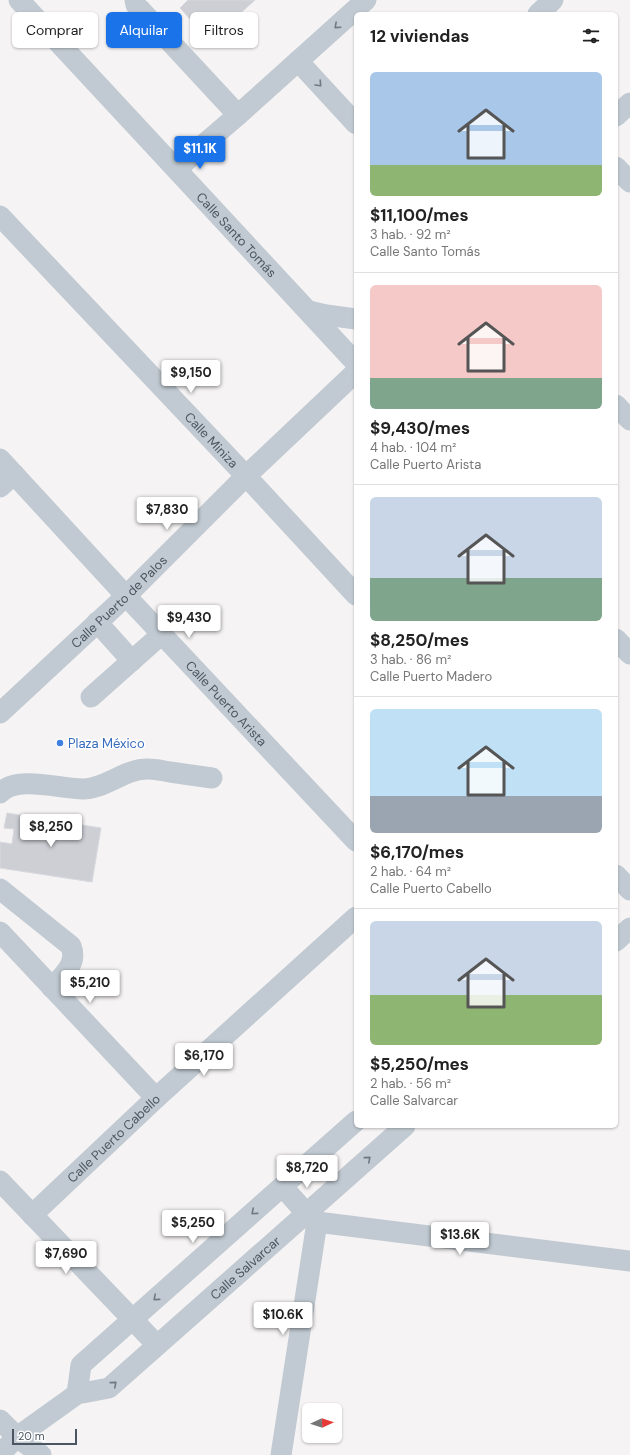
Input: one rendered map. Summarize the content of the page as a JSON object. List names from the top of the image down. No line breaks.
{"streets":{"street":["Calle Santo Tomás","Calle Miniza","Calle Puerto de Palos","Calle Puerto Arista","Calle Puerto Cabello","Calle Salvarcar"]},"crossings":[["Calle Miniza","Calle Puerto de Palos"],["Calle Puerto de Palos","Calle Puerto Arista"]],"places":["Plaza México"],"scale_bar":"20 m","north":"right","page":{"chip":["Comprar","Alquilar","Filtros"],"heading":"12 viviendas","list":[{"name":"$11,100/mes","note":"3 hab. · 92 m² · Calle Santo Tomás"},{"name":"$9,430/mes","note":"4 hab. · 104 m² · Calle Puerto Arista"},{"name":"$8,250/mes","note":"3 hab. · 86 m² · Calle Puerto Madero"},{"name":"$6,170/mes","note":"2 hab. · 64 m² · Calle Puerto Cabello"},{"name":"$5,250/mes","note":"2 hab. · 56 m² · Calle Salvarcar"}],"price":["$11.1K","$9,150","$7,830","$9,430","$8,250","$5,210","$6,170","$8,720","$5,250","$13.6K","$7,690","$10.6K"],"scale":"20 m"}}
